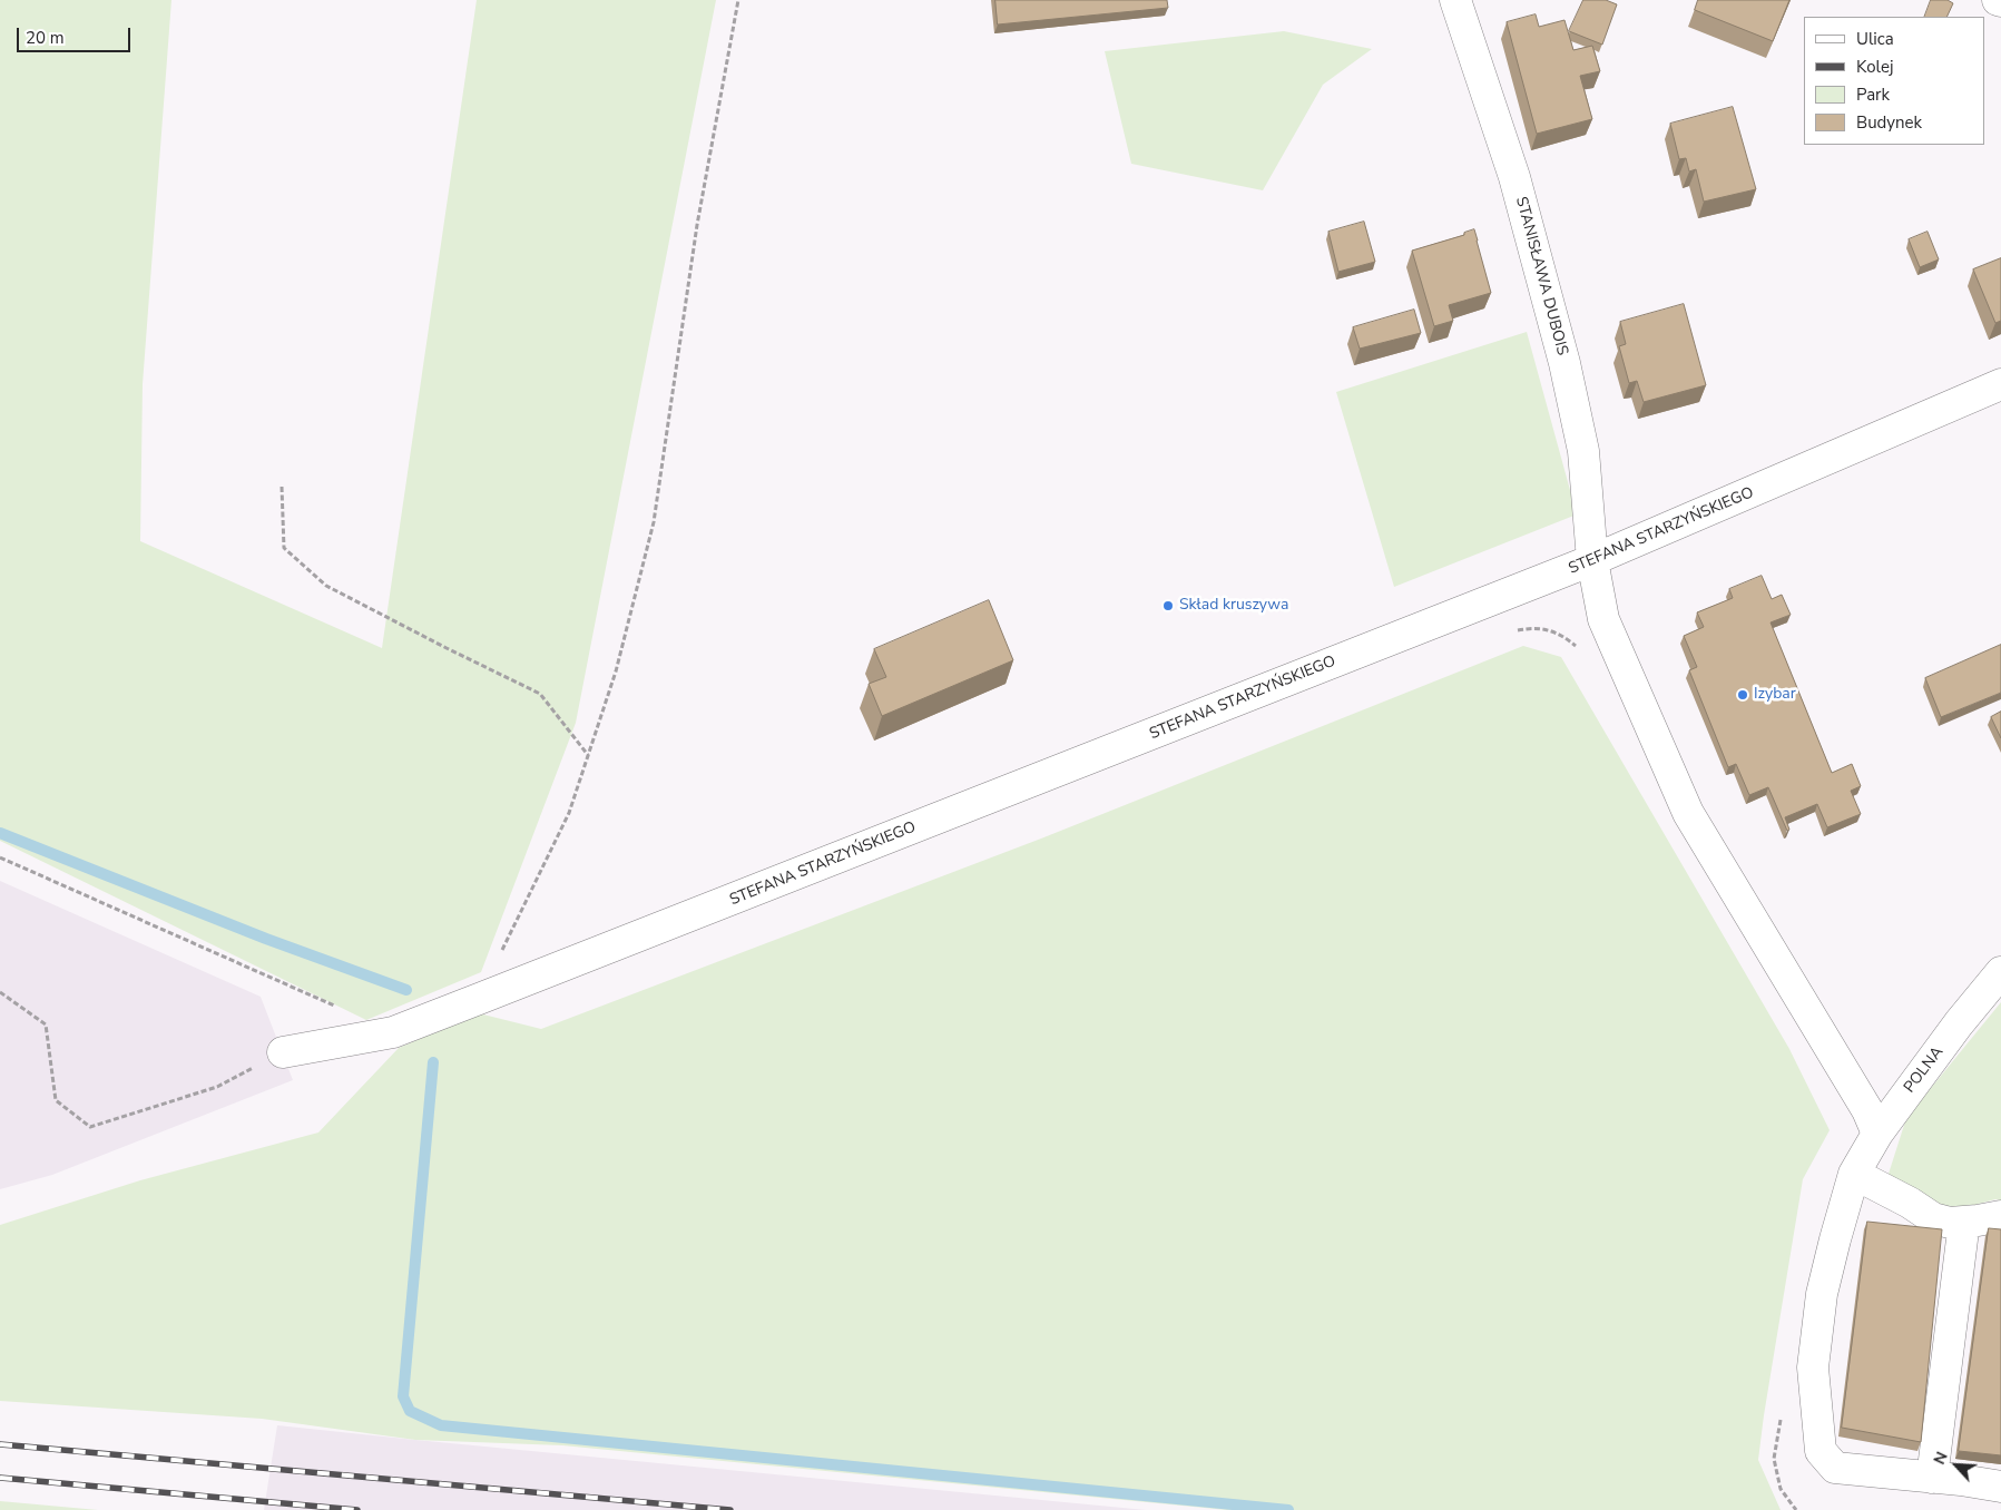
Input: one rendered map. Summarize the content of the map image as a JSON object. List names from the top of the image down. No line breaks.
{"streets":{"street":["STANISŁAWA DUBOIS","STEFANA STARZYŃSKIEGO","POLNA"]},"crossings":[["STANISŁAWA DUBOIS","STEFANA STARZYŃSKIEGO"],["STANISŁAWA DUBOIS","POLNA"]],"places":["Skład kruszywa","Izybar"],"legend":["Ulica","Kolej","Park","Budynek"],"scale_bar":"20 m","north":"top left"}
